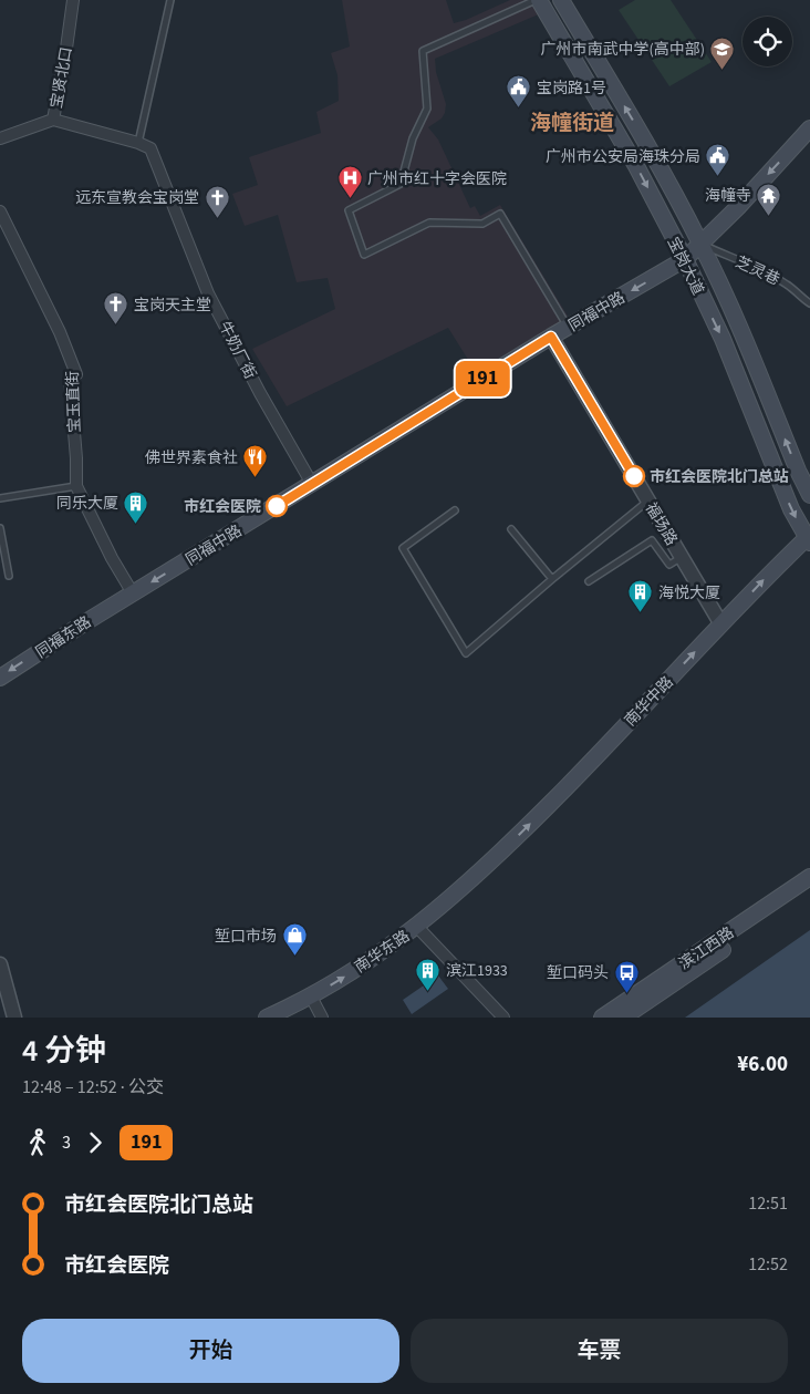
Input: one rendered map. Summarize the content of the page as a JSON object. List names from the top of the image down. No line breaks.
{"streets":{"main road":["宝岗大道","同福中路","同福东路","南华中路","滨江西路","南华东路"],"street":["宝贤北口","牛奶厂街","宝玉直街","福场路"],"lane":["芝灵巷"]},"crossings":[["宝贤北口","牛奶厂街"],["宝岗大道","芝灵巷"],["宝岗大道","同福中路"],["宝岗大道","南华中路"],["芝灵巷","同福中路"],["同福中路","牛奶厂街"],["同福中路","宝玉直街"],["同福中路","福场路"],["同福中路","同福东路"],["宝玉直街","同福东路"],["福场路","南华中路"],["南华中路","南华东路"]],"one_way":["同福中路","同福东路","南华中路","南华东路"],"districts":["海幢街道"],"places":{"school or university":["广州市南武中学(高中部)"],"public building":["宝岗路1号","广州市公安局海珠分局"],"hospital":["广州市红十字会医院"],"temple":["海幢寺"],"church":["远东宣教会宝岗堂","宝岗天主堂"],"other":["市红会医院北门总站","市红会医院"],"restaurant":["佛世界素食社"],"building":["同乐大厦","海悦大厦","滨江1933"],"shop":["堑口市场"],"bus stop":["堑口码头"]},"lines":["bus line 191"],"page":{"on_map":"191","heading":["4 分钟","12:48 – 12:52 · 公交","¥6.00"],"legs":["3","191"],"list":[{"name":"市红会医院北门总站","value":"12:51"},{"name":"市红会医院","value":"12:52"}],"buttons":["开始","车票"]}}
